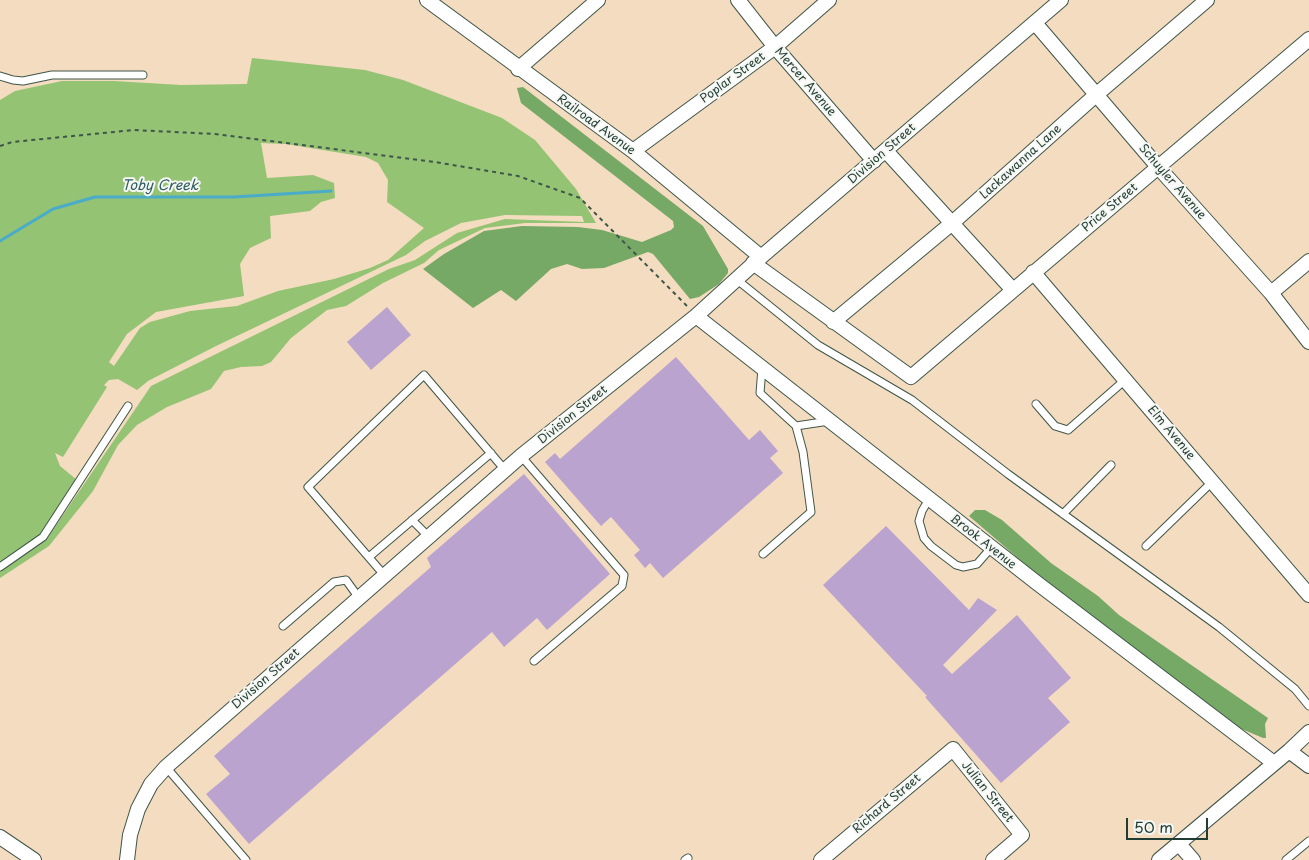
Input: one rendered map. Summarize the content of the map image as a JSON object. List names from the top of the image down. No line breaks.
{"streets":{"street":["Poplar Street","Mercer Avenue","Railroad Avenue","Division Street","Lackawanna Lane","Schuyler Avenue","Price Street","Elm Avenue","Brook Avenue","Julian Street","Richard Street"]},"crossings":[["Poplar Street","Mercer Avenue"],["Poplar Street","Railroad Avenue"],["Mercer Avenue","Division Street"],["Railroad Avenue","Division Street"],["Railroad Avenue","Lackawanna Lane"],["Railroad Avenue","Price Street"],["Division Street","Schuyler Avenue"],["Division Street","Brook Avenue"],["Lackawanna Lane","Schuyler Avenue"],["Schuyler Avenue","Price Street"],["Price Street","Elm Avenue"],["Julian Street","Richard Street"]],"water":["Toby Creek"],"scale_bar":"50 m"}
